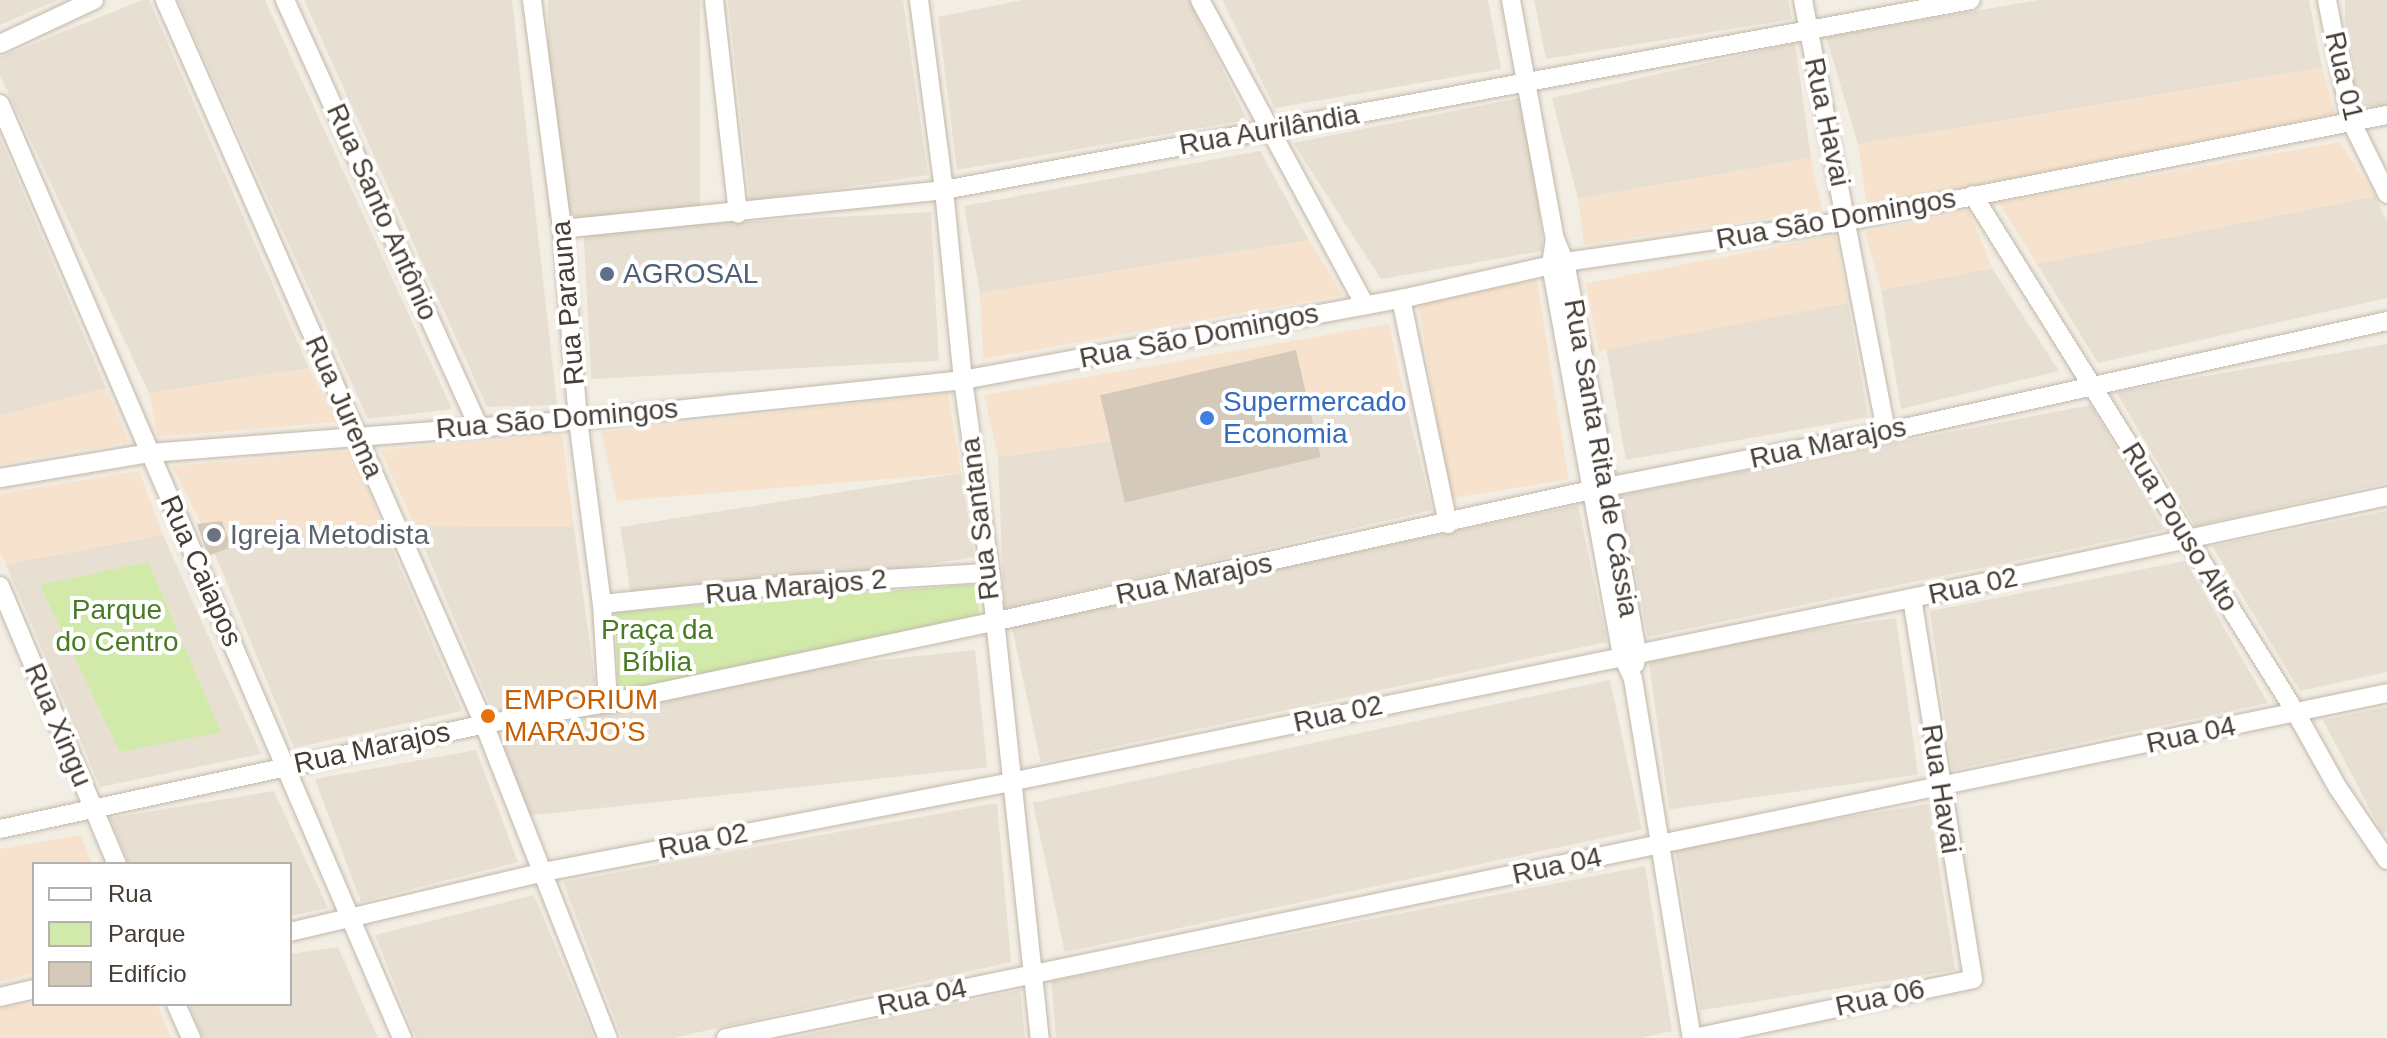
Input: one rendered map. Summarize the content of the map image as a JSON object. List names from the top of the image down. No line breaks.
{"streets":{"street":["Rua 01","Rua Havai","Rua Aurilândia","Rua Santo Antônio","Rua São Domingos","Rua Parauna","Rua Jurema","Rua Marajos","Rua Santa Rita de Cássia","Rua Santana","Rua Pouso Alto","Rua Caiapos","Rua 02","Rua Marajos 2","Rua Xingu","Rua 04","Rua 06"]},"crossings":[["Rua 01","Rua São Domingos"],["Rua Havai","Rua Aurilândia"],["Rua Havai","Rua São Domingos"],["Rua Havai","Rua Marajos"],["Rua Havai","Rua 02"],["Rua Havai","Rua 04"],["Rua Havai","Rua 06"],["Rua Aurilândia","Rua Parauna"],["Rua Aurilândia","Rua Santa Rita de Cássia"],["Rua Aurilândia","Rua Santana"],["Rua Santo Antônio","Rua São Domingos"],["Rua São Domingos","Rua Parauna"],["Rua São Domingos","Rua Jurema"],["Rua São Domingos","Rua Santa Rita de Cássia"],["Rua São Domingos","Rua Santana"],["Rua São Domingos","Rua Pouso Alto"],["Rua São Domingos","Rua Caiapos"],["Rua Parauna","Rua Marajos"],["Rua Parauna","Rua Marajos 2"],["Rua Jurema","Rua Marajos"],["Rua Jurema","Rua 02"],["Rua Marajos","Rua Santa Rita de Cássia"],["Rua Marajos","Rua Santana"],["Rua Marajos","Rua Pouso Alto"],["Rua Marajos","Rua Caiapos"],["Rua Marajos","Rua Xingu"],["Rua Santa Rita de Cássia","Rua 02"],["Rua Santa Rita de Cássia","Rua 04"],["Rua Santa Rita de Cássia","Rua 06"],["Rua Santana","Rua 02"],["Rua Santana","Rua Marajos 2"],["Rua Santana","Rua 04"],["Rua Pouso Alto","Rua 02"],["Rua Pouso Alto","Rua 04"],["Rua Caiapos","Rua 02"]],"parks":["Parque do Centro","Praça da Bíblia"],"places":["AGROSAL","Supermercado Economia","Igreja Metodista","EMPORIUM MARAJO’S"],"legend":["Rua","Parque","Edifício"]}
